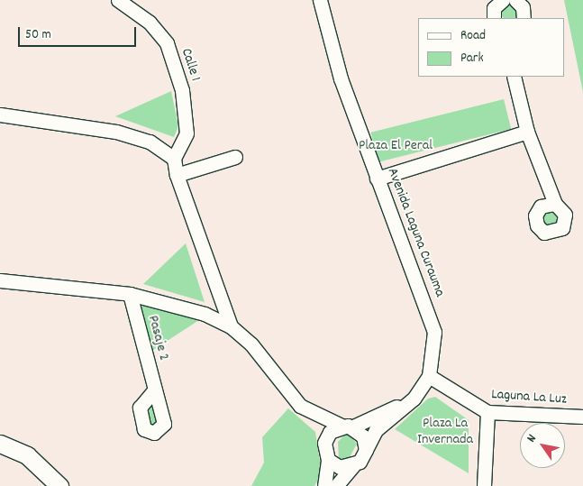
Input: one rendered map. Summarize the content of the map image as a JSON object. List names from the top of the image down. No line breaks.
{"streets":{"street":["Calle 1","Avenida Laguna Curauma","Pasaje 2","Laguna La Luz"]},"crossings":[["Avenida Laguna Curauma","Laguna La Luz"]],"parks":["Plaza El Peral","Plaza La Invernada"],"legend":["Road","Park"],"scale_bar":"50 m","north":"top left"}
